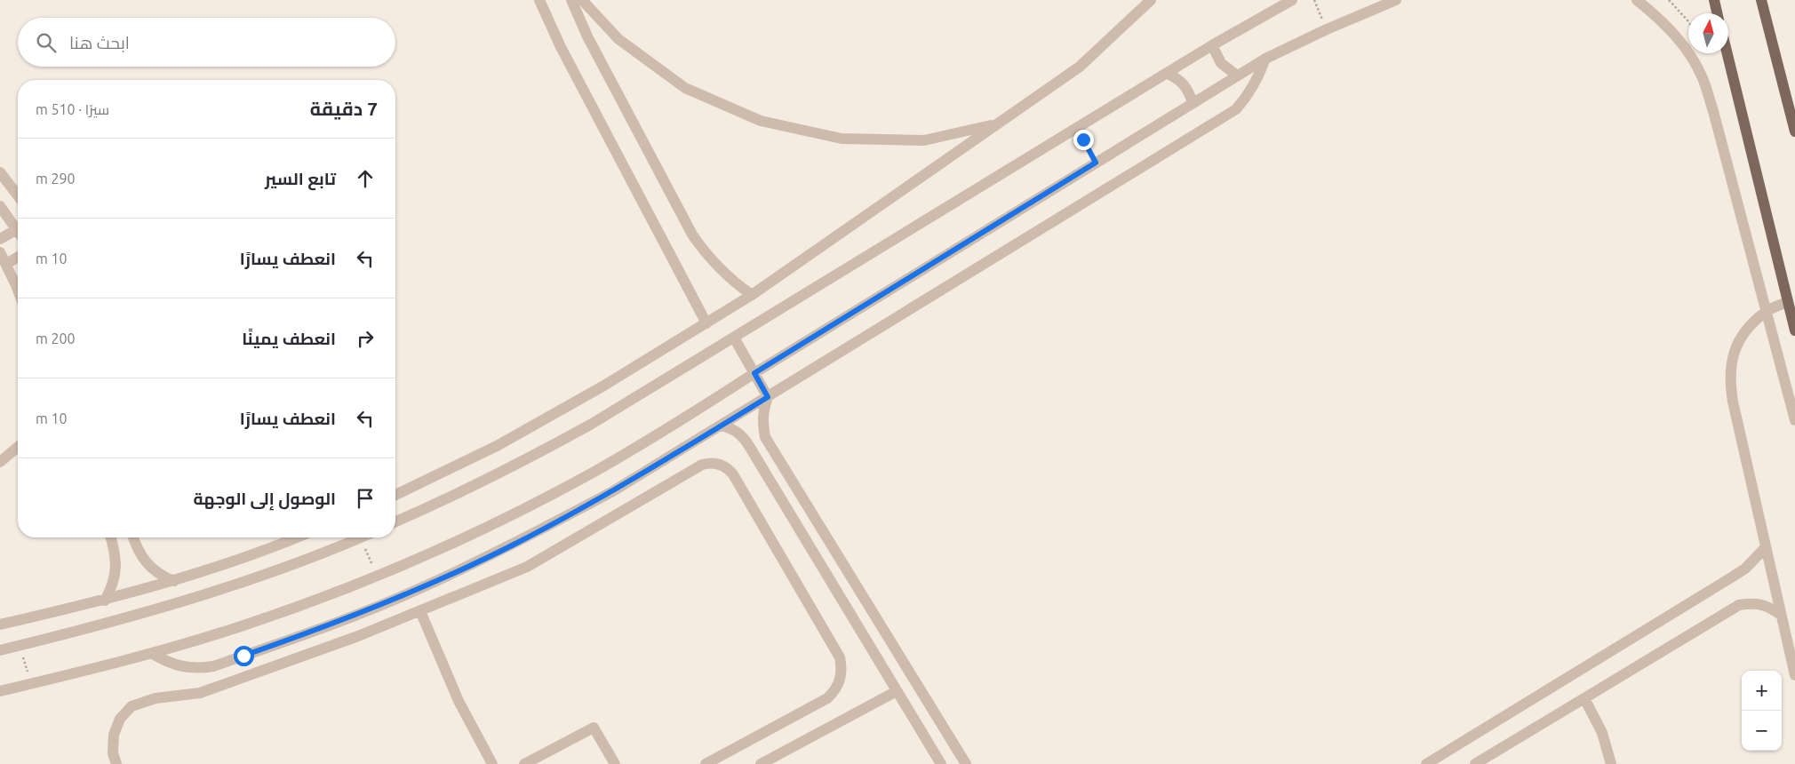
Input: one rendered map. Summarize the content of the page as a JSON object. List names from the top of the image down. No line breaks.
{"north":"top","page":{"search":"ابحث هنا","heading":["7 دقيقة","سيرًا · 510 m"],"list":[["تابع السير","290 m"],["انعطف يسارًا","10 m"],["انعطف يمينًا","200 m"],["انعطف يسارًا","10 m"],"الوصول إلى الوجهة"],"map_buttons":["+","−"]}}
